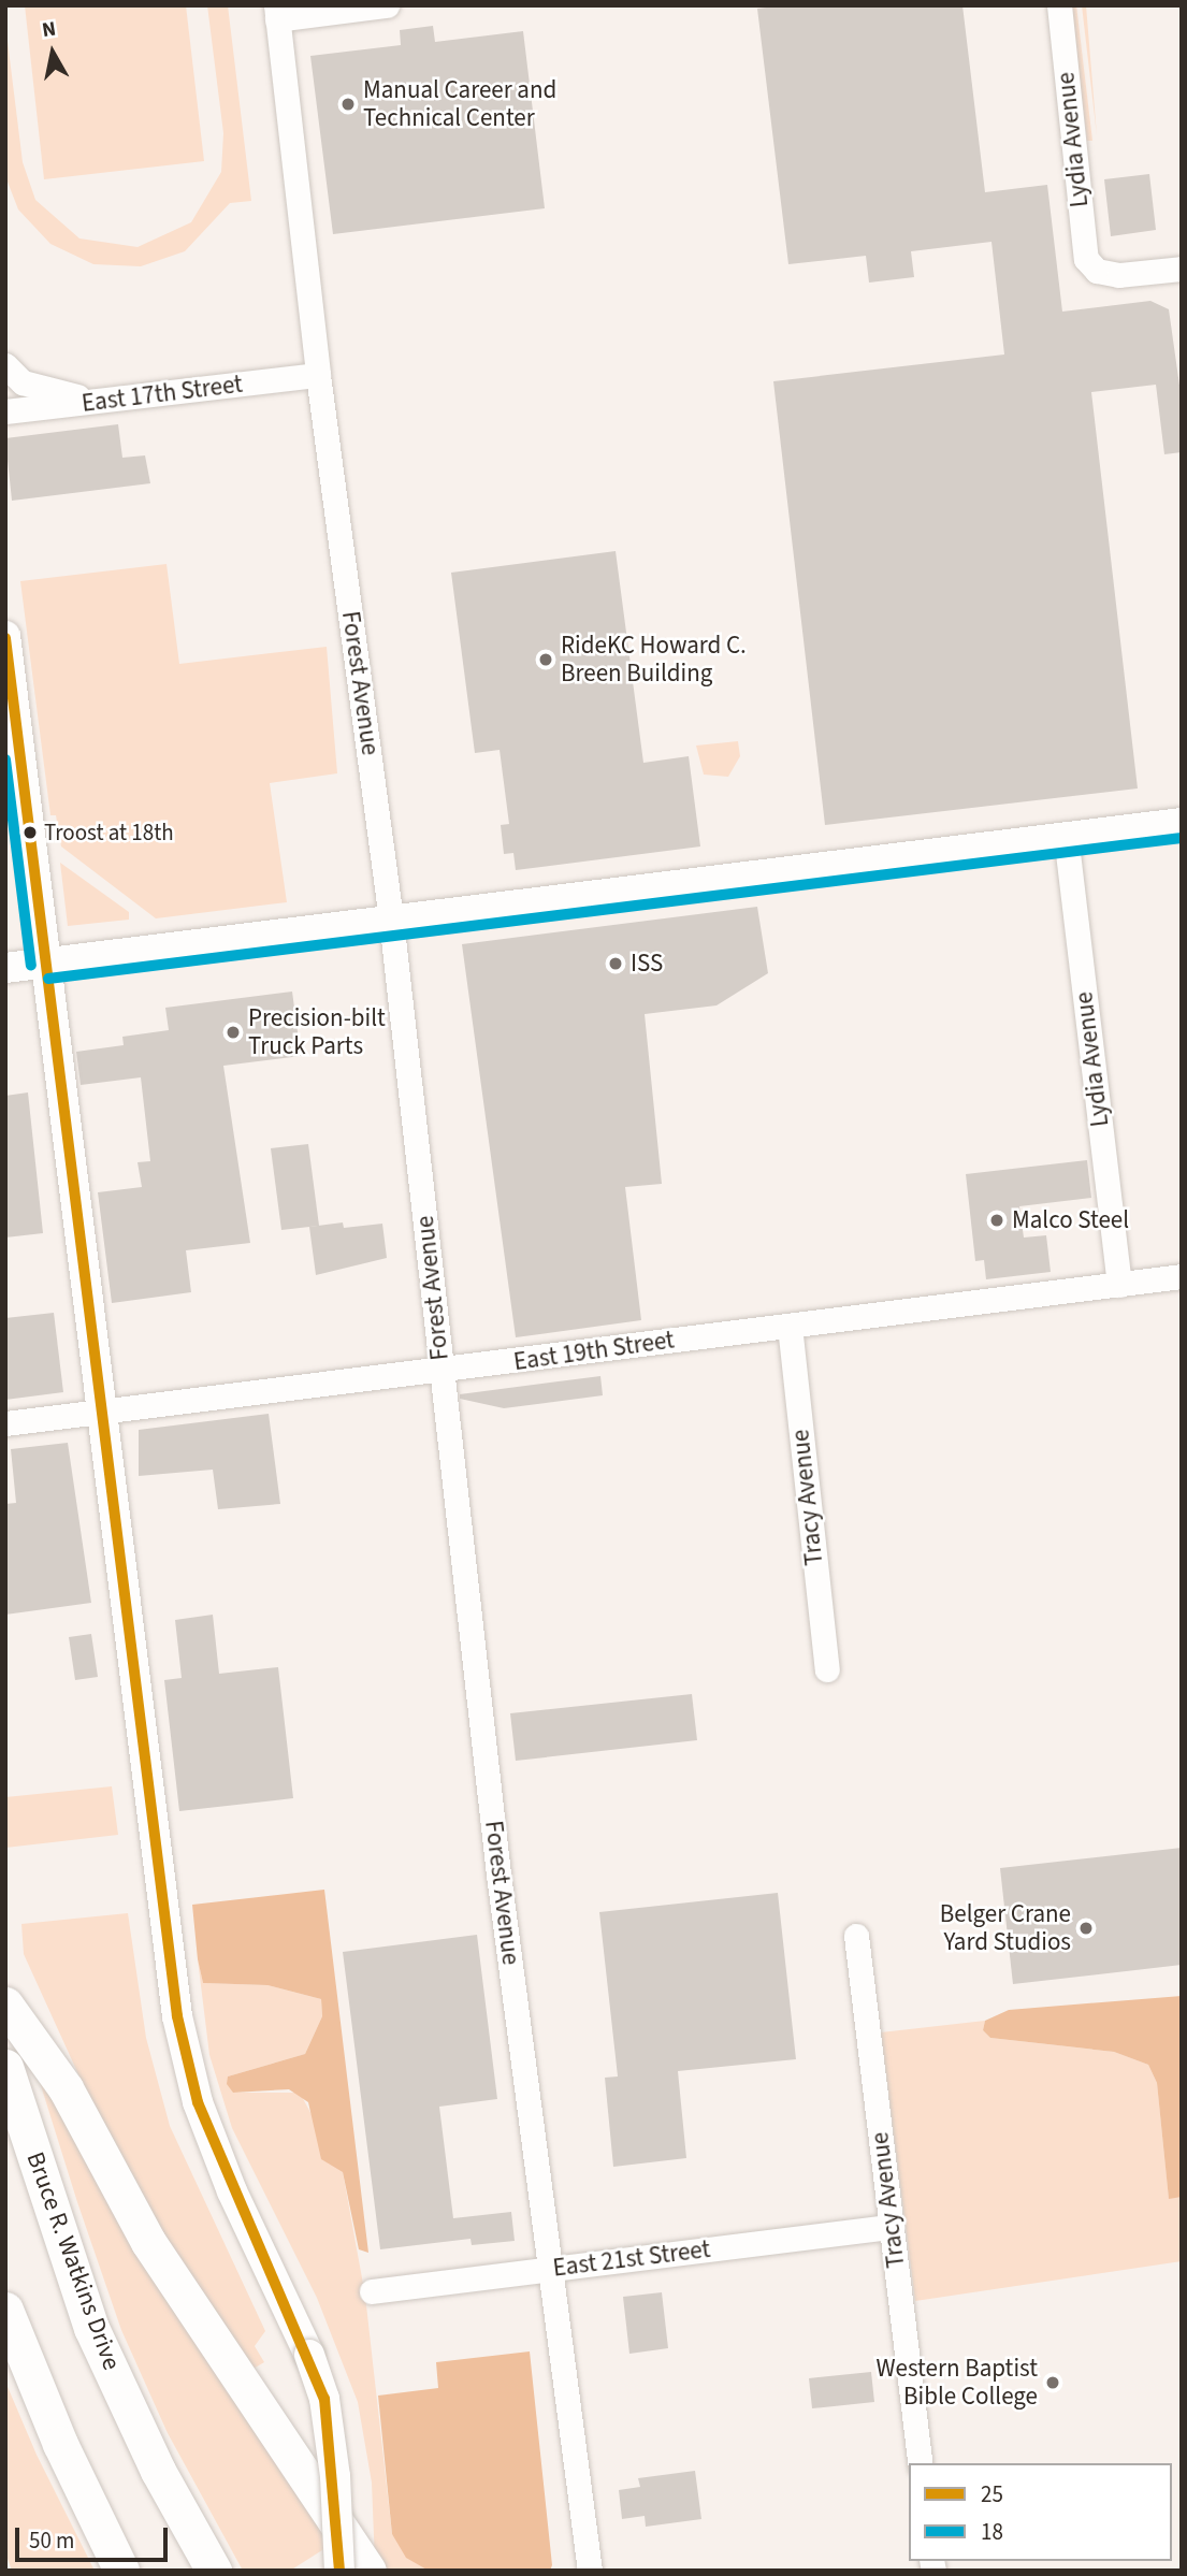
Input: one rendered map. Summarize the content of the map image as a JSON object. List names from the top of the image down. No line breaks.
{"streets":{"highway":["Bruce R. Watkins Drive"],"street":["Lydia Avenue","East 17th Street","Forest Avenue","East 19th Street","Tracy Avenue","East 21st Street"]},"crossings":[["Lydia Avenue","East 19th Street"],["East 17th Street","Forest Avenue"],["Forest Avenue","East 19th Street"],["Forest Avenue","East 21st Street"],["East 19th Street","Tracy Avenue"],["Tracy Avenue","East 21st Street"]],"places":["Manual Career and Technical Center","RideKC Howard C. Breen Building","Troost at 18th","ISS","Precision-bilt Truck Parts","Malco Steel","Belger Crane Yard Studios","Western Baptist Bible College"],"lines":["transit line 25","transit line 18"],"legend":["25","18"],"scale_bar":"50 m","north":"top"}
